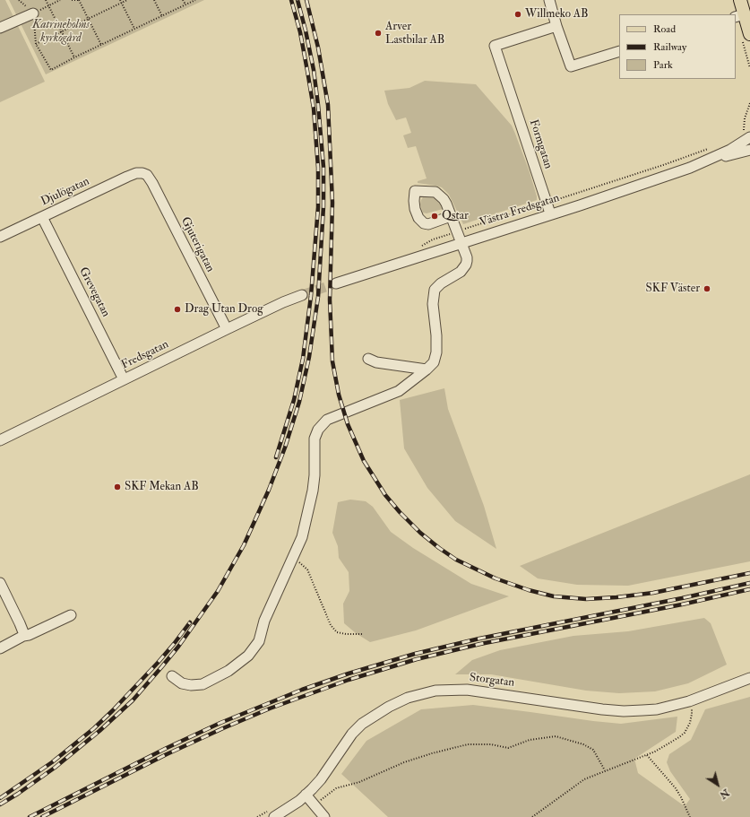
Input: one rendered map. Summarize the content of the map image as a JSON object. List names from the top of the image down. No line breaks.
{"streets":{"street":["Formgatan","Djulögatan","Västra Fredsgatan","Gjuterigatan","Grevegatan","Fredsgatan","Storgatan"]},"crossings":[["Formgatan","Västra Fredsgatan"],["Djulögatan","Gjuterigatan"],["Djulögatan","Grevegatan"],["Gjuterigatan","Fredsgatan"],["Grevegatan","Fredsgatan"]],"parks":["Katrineholms kyrkogård"],"places":["Willmeko AB","Arver Lastbilar AB","Qstar","SKF Väster","Drag Utan Drog","SKF Mekan AB"],"legend":["Road","Railway","Park"],"north":"bottom right"}
